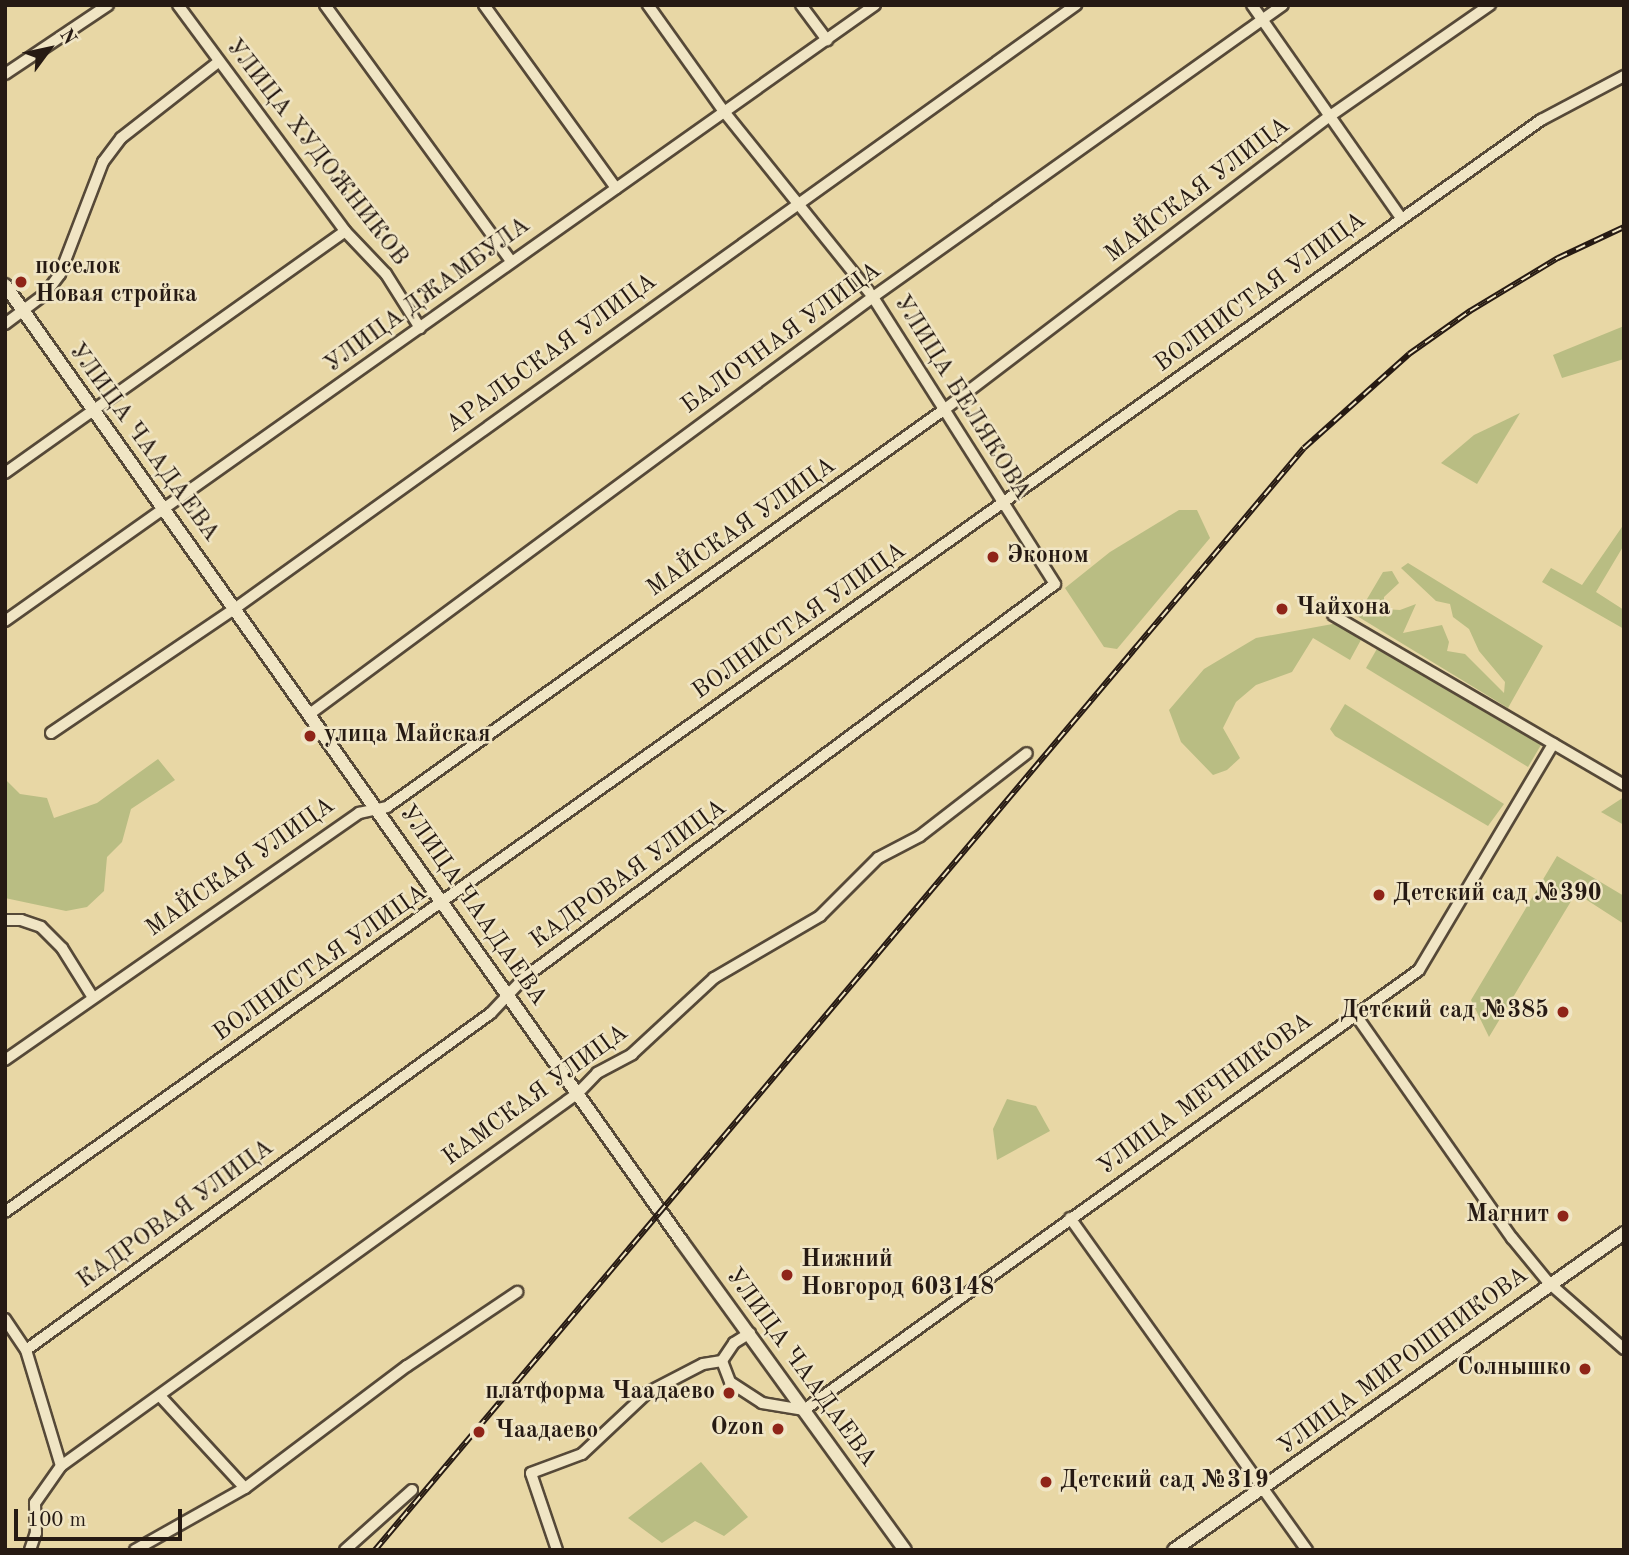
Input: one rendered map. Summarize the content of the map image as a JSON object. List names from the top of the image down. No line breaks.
{"streets":{"street":["УЛИЦА ХУДОЖНИКОВ","МАЙСКАЯ УЛИЦА","ВОЛНИСТАЯ УЛИЦА","УЛИЦА ДЖАМБУЛА","БАЛОЧНАЯ УЛИЦА","АРАЛЬСКАЯ УЛИЦА","УЛИЦА БЕЛЯКОВА","УЛИЦА ЧААДАЕВА","КАДРОВАЯ УЛИЦА","УЛИЦА МЕЧНИКОВА","КАМСКАЯ УЛИЦА","УЛИЦА МИРОШНИКОВА"]},"crossings":[["УЛИЦА ХУДОЖНИКОВ","УЛИЦА ДЖАМБУЛА"],["МАЙСКАЯ УЛИЦА","УЛИЦА БЕЛЯКОВА"],["МАЙСКАЯ УЛИЦА","УЛИЦА ЧААДАЕВА"],["ВОЛНИСТАЯ УЛИЦА","УЛИЦА БЕЛЯКОВА"],["ВОЛНИСТАЯ УЛИЦА","УЛИЦА ЧААДАЕВА"],["УЛИЦА ДЖАМБУЛА","УЛИЦА БЕЛЯКОВА"],["УЛИЦА ДЖАМБУЛА","УЛИЦА ЧААДАЕВА"],["БАЛОЧНАЯ УЛИЦА","УЛИЦА БЕЛЯКОВА"],["БАЛОЧНАЯ УЛИЦА","УЛИЦА ЧААДАЕВА"],["АРАЛЬСКАЯ УЛИЦА","УЛИЦА БЕЛЯКОВА"],["АРАЛЬСКАЯ УЛИЦА","УЛИЦА ЧААДАЕВА"],["УЛИЦА БЕЛЯКОВА","КАДРОВАЯ УЛИЦА"],["УЛИЦА ЧААДАЕВА","КАДРОВАЯ УЛИЦА"],["УЛИЦА ЧААДАЕВА","УЛИЦА МЕЧНИКОВА"],["УЛИЦА ЧААДАЕВА","КАМСКАЯ УЛИЦА"]],"places":["поселок Новая стройка","Эконом","Чайхона","улица Майская","Детский сад №390","Детский сад №385","Магнит","Нижний Новгород 603148","Солнышко","платформа Чаадаево","Ozon","Чаадаево","Детский сад №319"],"scale_bar":"100 m","north":"top right"}
